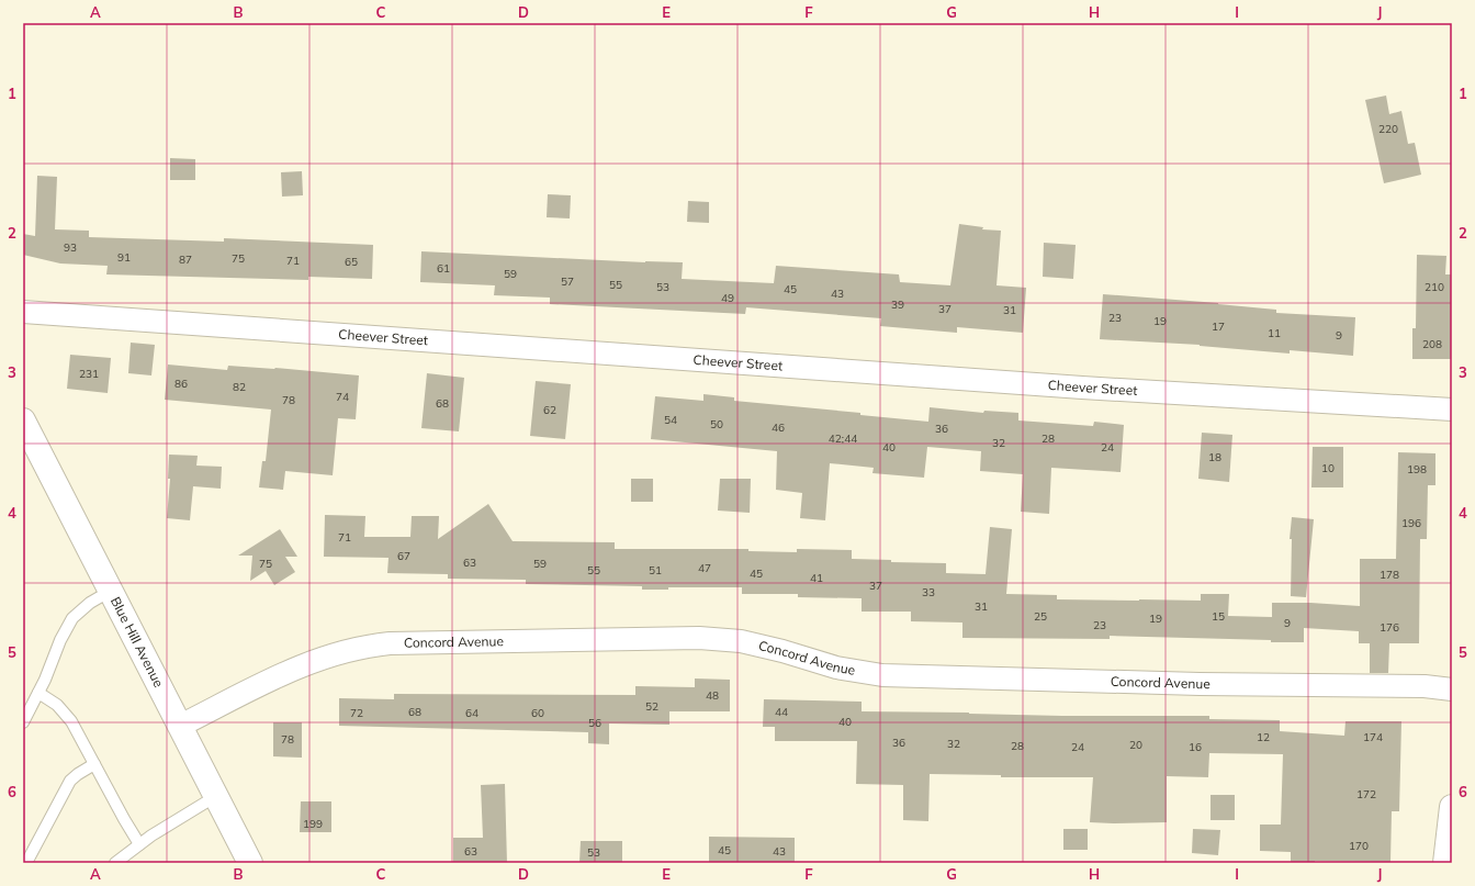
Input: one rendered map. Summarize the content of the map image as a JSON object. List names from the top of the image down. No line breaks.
{"streets":{"main road":["Blue Hill Avenue"],"street":["Cheever Street","Concord Avenue"]},"crossings":[["Blue Hill Avenue","Concord Avenue"]],"house_numbers":["220","93","91","75","87","71","65","61","59","57","55","53","210","45","43","49","39","37","31","23","19","17","11","9","208","231","86","82","74","78","68","62","54","50","46","36","42;44","28","32","40","24","18","10","198","196","71","67","63","75","59","47","55","51","45","178","41","37","33","31","25","15","19","9","23","176","48","52","68","44","72","64","60","40","56","12","174","78","36","32","20","28","24","16","172","199","170","45","63","43","53"],"grid":{"columns":["A","B","C","D","E","F","G","H","I","J"],"rows":["1","2","3","4","5","6"]}}
